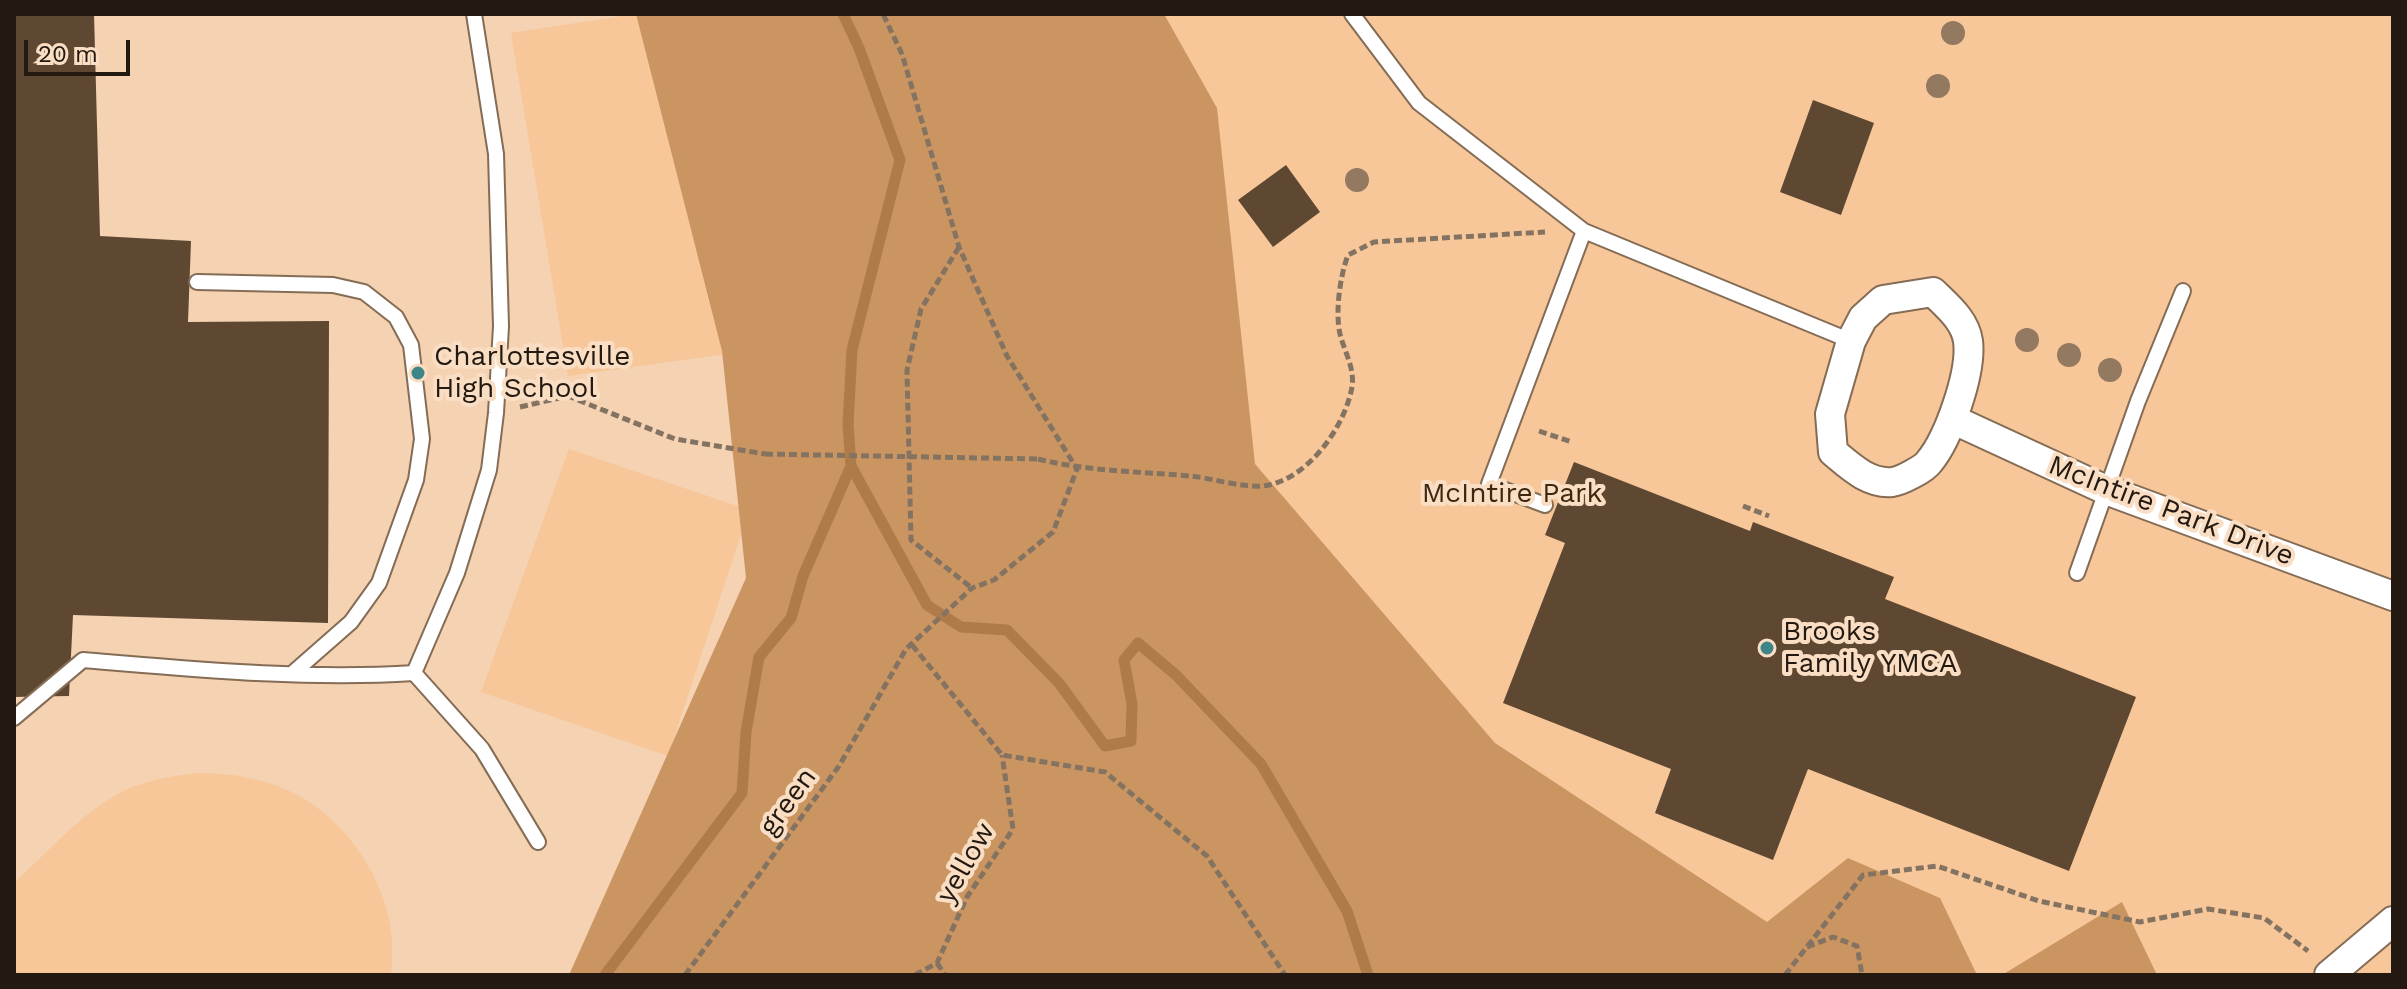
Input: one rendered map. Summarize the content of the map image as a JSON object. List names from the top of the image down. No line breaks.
{"streets":{"street":["McIntire Park Drive"],"path":["green","yellow"]},"parks":["McIntire Park"],"places":["Charlottesville High School","Brooks Family YMCA"],"scale_bar":"20 m"}
